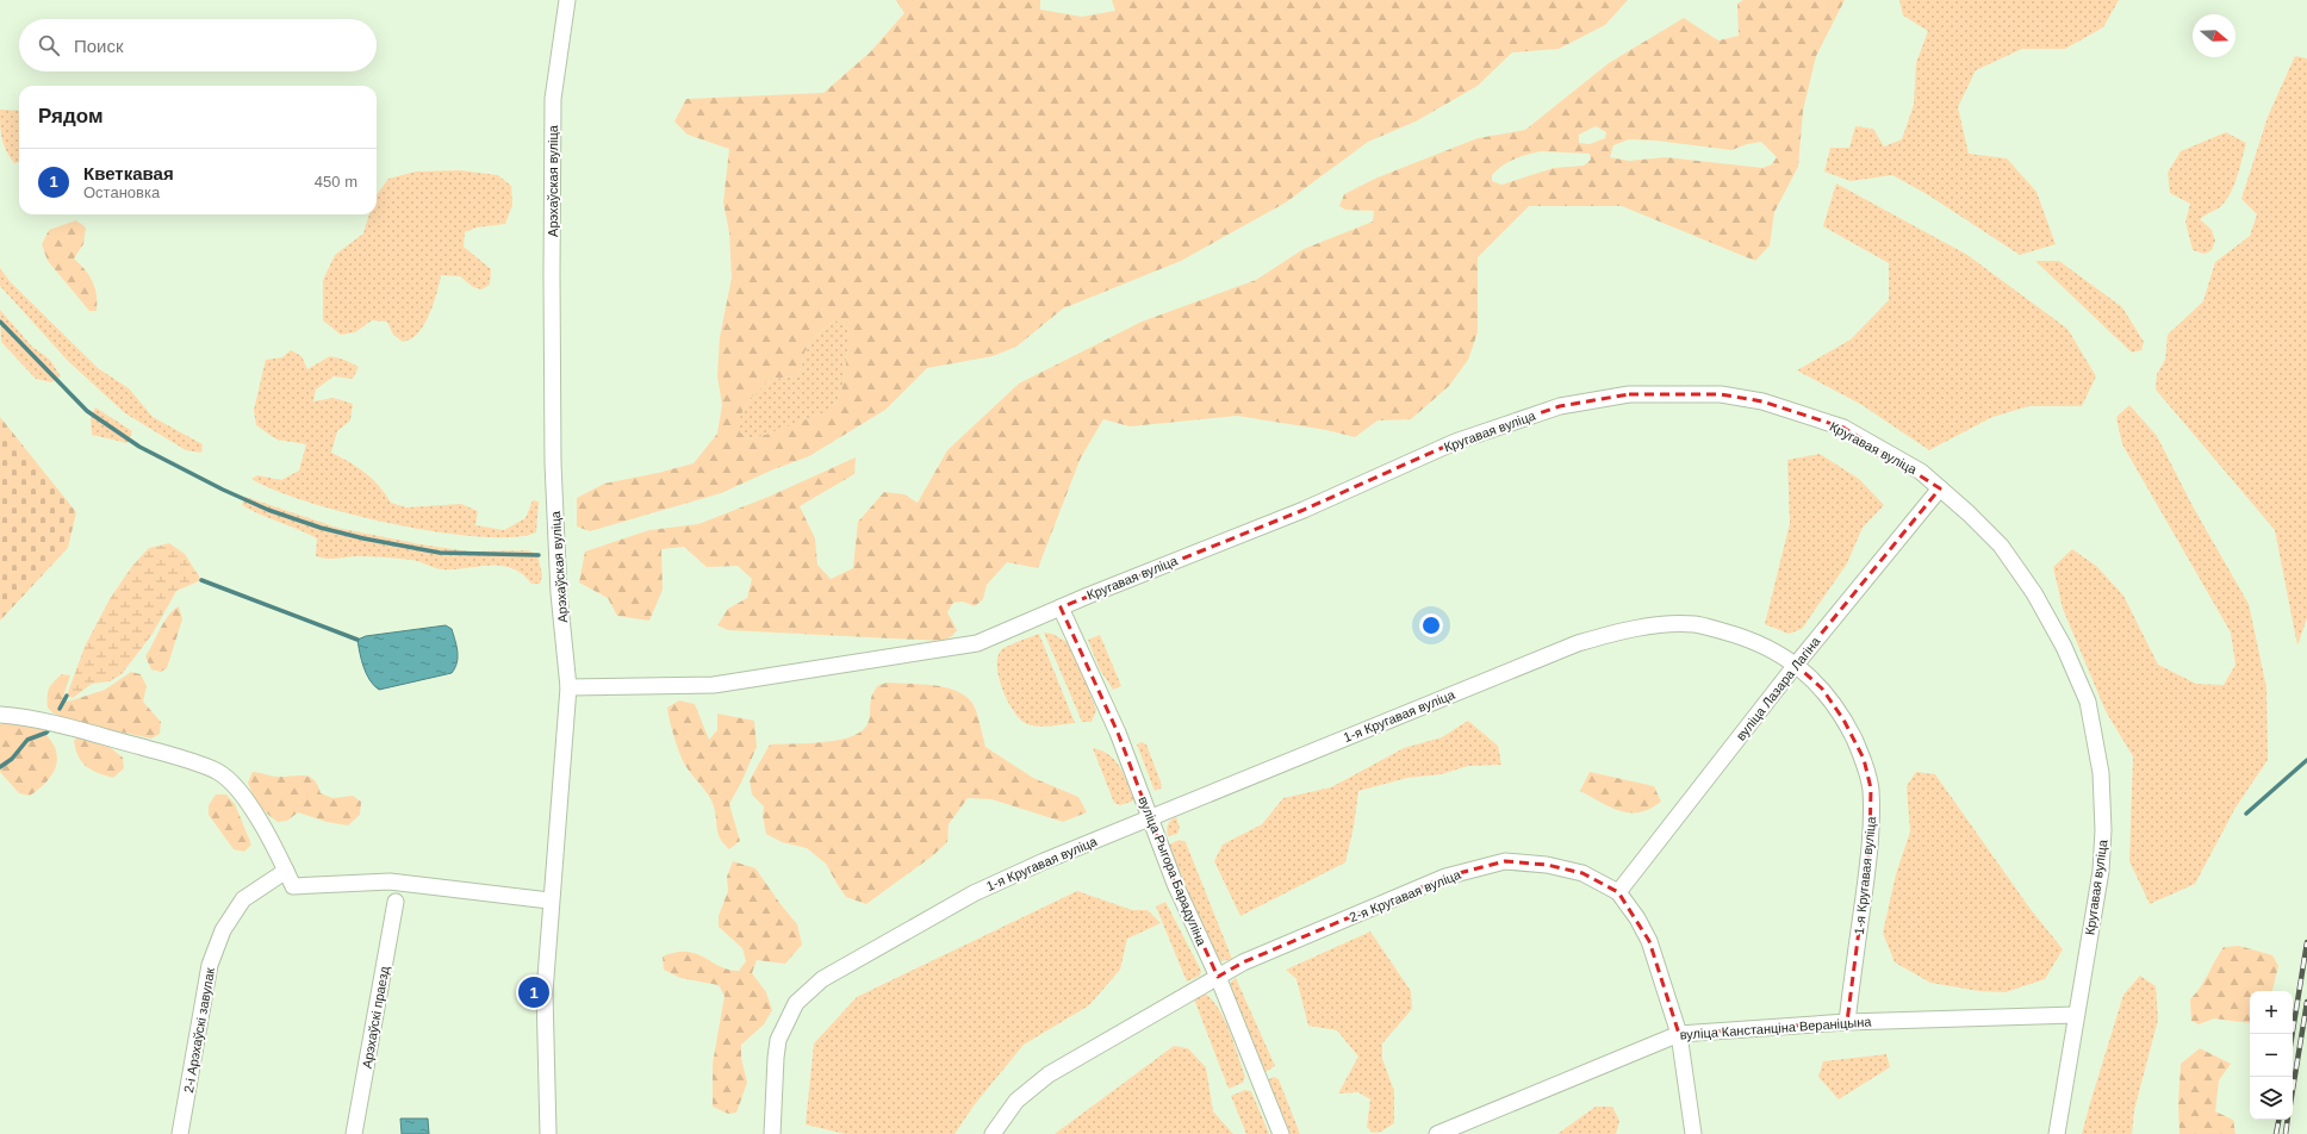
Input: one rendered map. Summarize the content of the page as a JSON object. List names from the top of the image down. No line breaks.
{"streets":{"street":["Арэхаўская вуліца","Кругавая вуліца","вуліца Лазара Лагіна","1-я Кругавая вуліца","вуліца Рыгора Барадуліна","2-я Кругавая вуліца","Арэхаўскі праезд","вуліца Канстанціна Вераніцына","2-і Арэхаўскі завулак"]},"crossings":[["Арэхаўская вуліца","Кругавая вуліца"],["Кругавая вуліца","вуліца Лазара Лагіна"],["Кругавая вуліца","вуліца Рыгора Барадуліна"],["Кругавая вуліца","вуліца Канстанціна Вераніцына"],["вуліца Лазара Лагіна","1-я Кругавая вуліца"],["вуліца Лазара Лагіна","2-я Кругавая вуліца"],["1-я Кругавая вуліца","вуліца Рыгора Барадуліна"],["1-я Кругавая вуліца","вуліца Канстанціна Вераніцына"],["вуліца Рыгора Барадуліна","2-я Кругавая вуліца"],["2-я Кругавая вуліца","вуліца Канстанціна Вераніцына"]],"north":"right","page":{"search":"Поиск","heading":"Рядом","list":[{"mark":"1","name":"Кветкавая","note":"Остановка","value":"450 m"}],"pins":"1","map_buttons":["+","−"]}}
